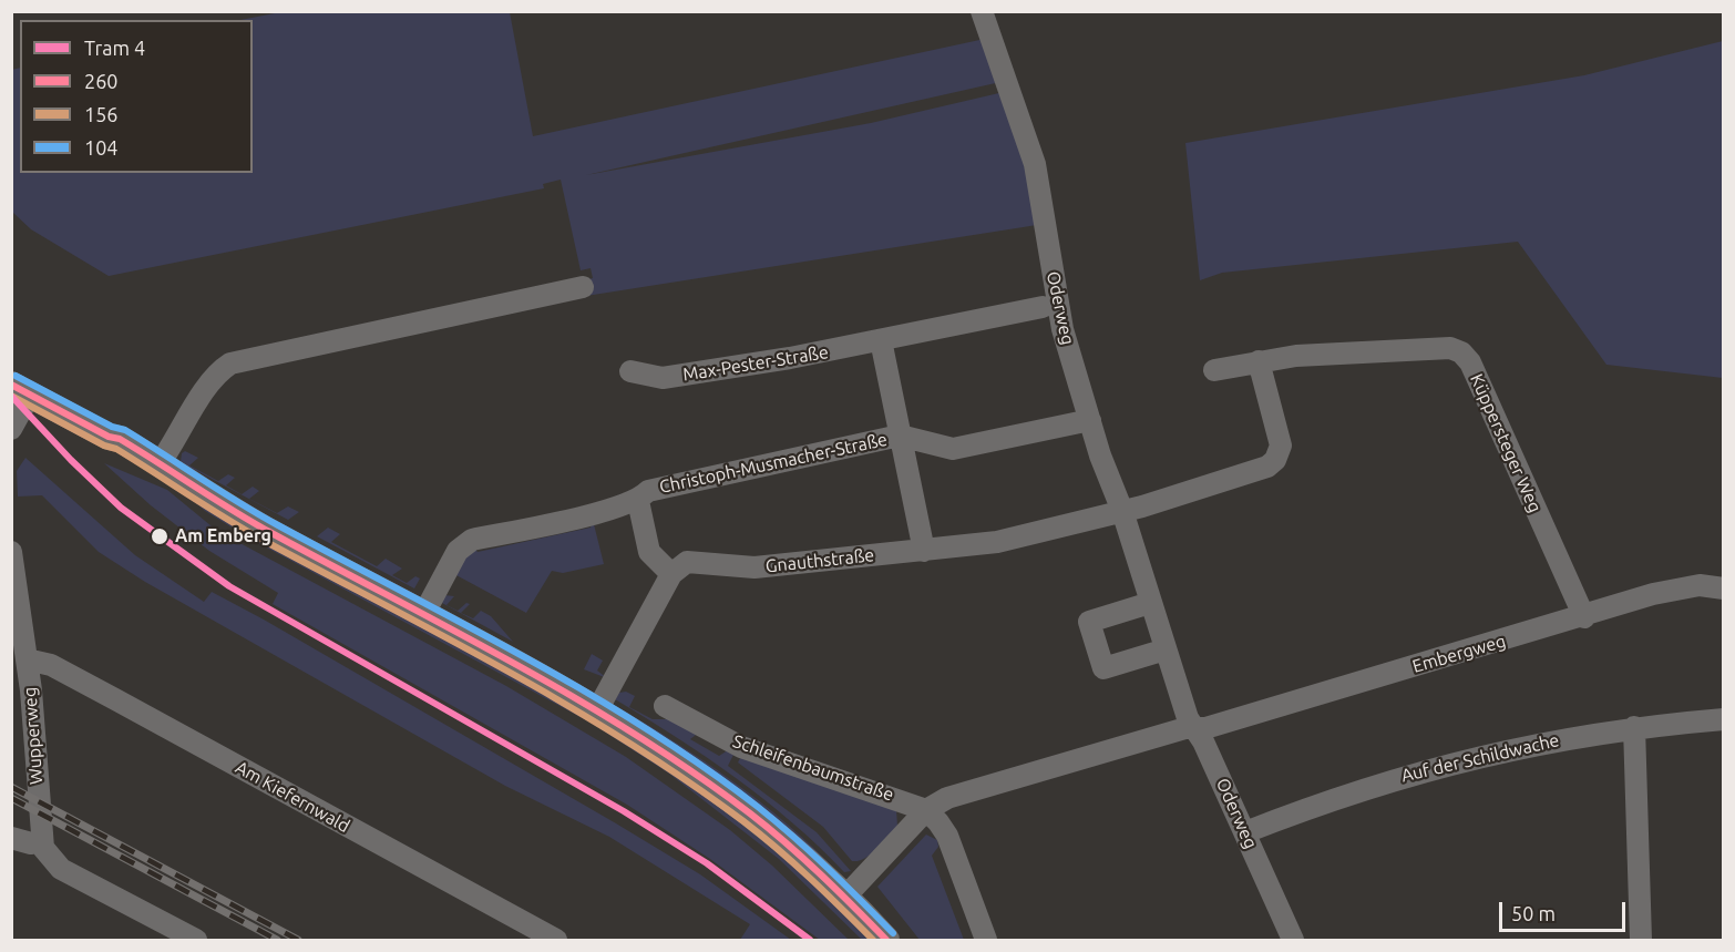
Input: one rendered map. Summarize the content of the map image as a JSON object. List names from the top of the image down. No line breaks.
{"streets":{"street":["Oderweg","Max-Pester-Straße","Küppersteger Weg","Christoph-Musmacher-Straße","Gnauthstraße","Embergweg","Wupperweg","Auf der Schildwache","Schleifenbaumstraße","Am Kiefernwald"]},"crossings":[["Oderweg","Christoph-Musmacher-Straße"],["Oderweg","Gnauthstraße"],["Oderweg","Embergweg"],["Oderweg","Auf der Schildwache"],["Küppersteger Weg","Gnauthstraße"],["Küppersteger Weg","Embergweg"],["Wupperweg","Am Kiefernwald"]],"places":["Am Emberg"],"lines":["transit line 104","transit line 260","tram line 4","transit line 156"],"legend":["Tram 4","260","156","104"],"scale_bar":"50 m"}
